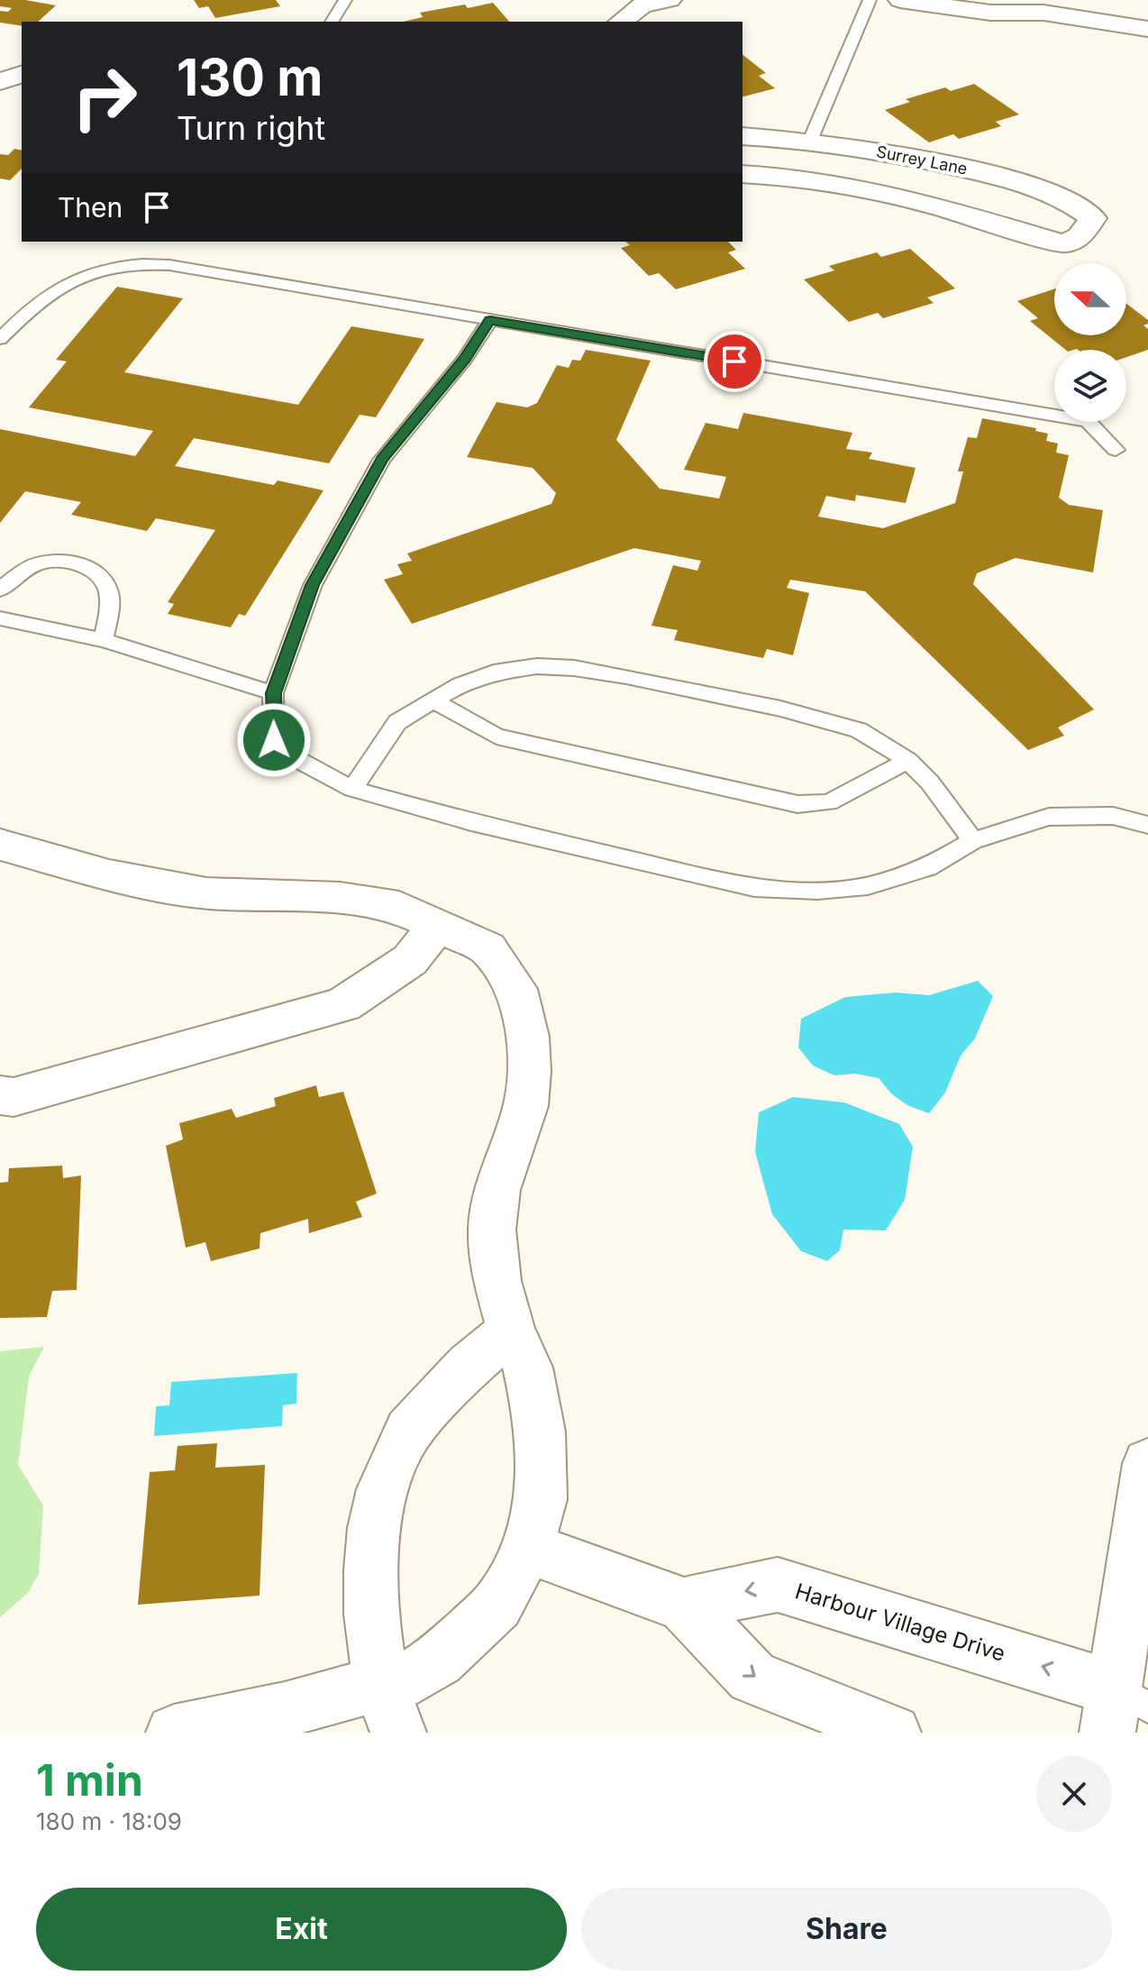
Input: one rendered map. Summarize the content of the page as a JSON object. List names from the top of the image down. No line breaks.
{"streets":{"street":["Surrey Lane","Harbour Village Drive"]},"north":"left","page":{"turn":["130 m","Turn right"],"then":"Then","heading":["1 min","180 m · 18:09"],"buttons":["Exit","Share"]}}
